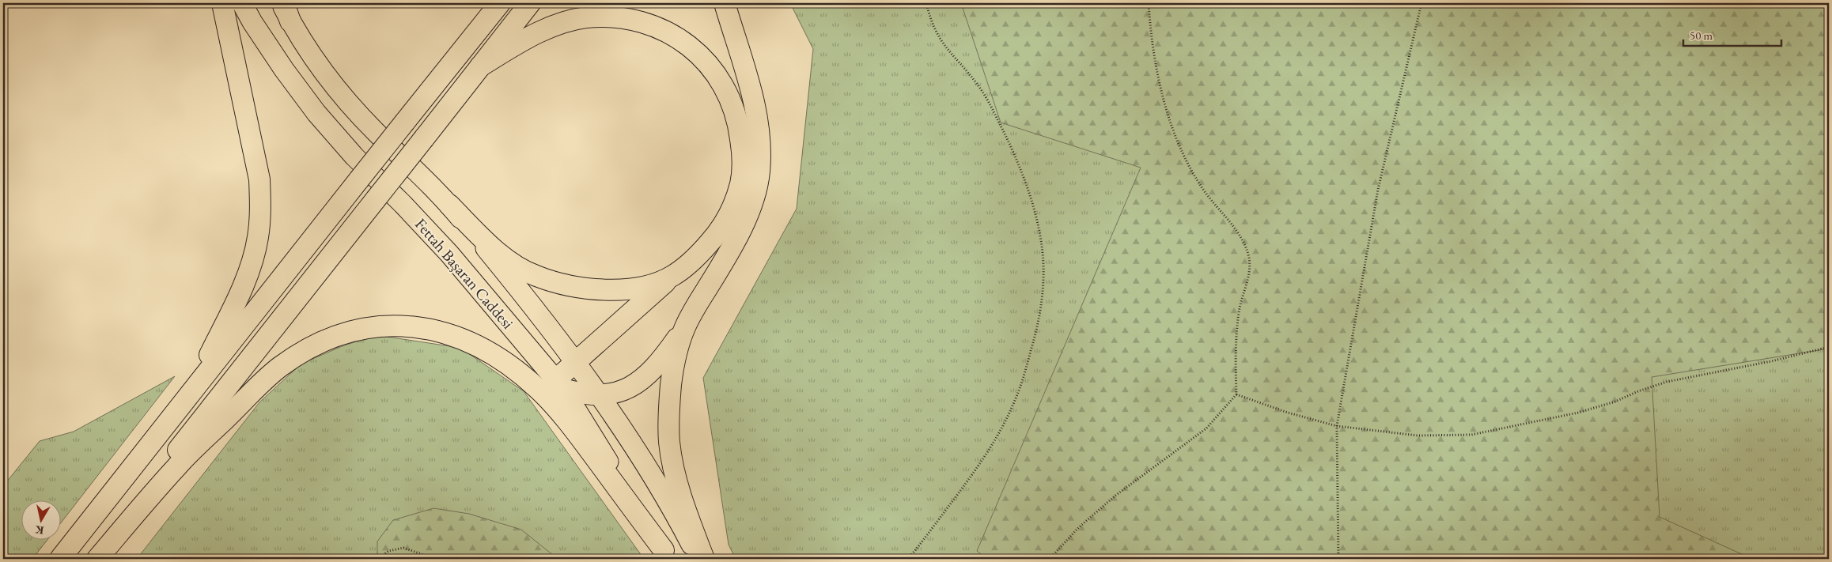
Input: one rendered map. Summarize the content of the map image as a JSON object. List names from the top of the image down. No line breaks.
{"streets":{"main road":["Fettah Başaran Caddesi"]},"scale_bar":"50 m","north":"bottom"}
